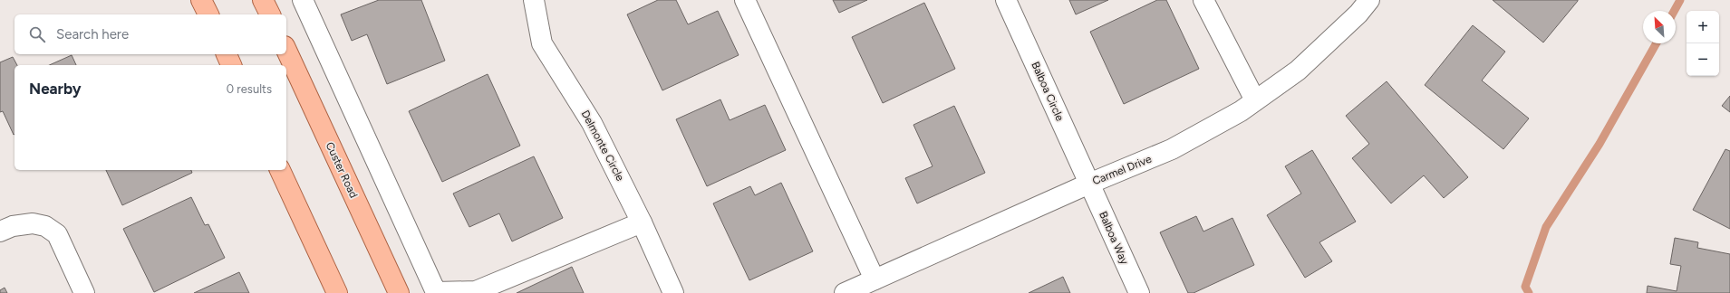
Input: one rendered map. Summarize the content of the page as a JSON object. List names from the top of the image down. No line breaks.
{"streets":{"main road":["Custer Road"],"street":["Balboa Circle","Delmonte Circle","Carmel Drive","Balboa Way"]},"crossings":[["Balboa Circle","Carmel Drive"],["Balboa Circle","Balboa Way"],["Carmel Drive","Balboa Way"]],"north":"top left","page":{"map_buttons":["+","−"],"search":"Search here","heading":["Nearby","0 results"]}}
